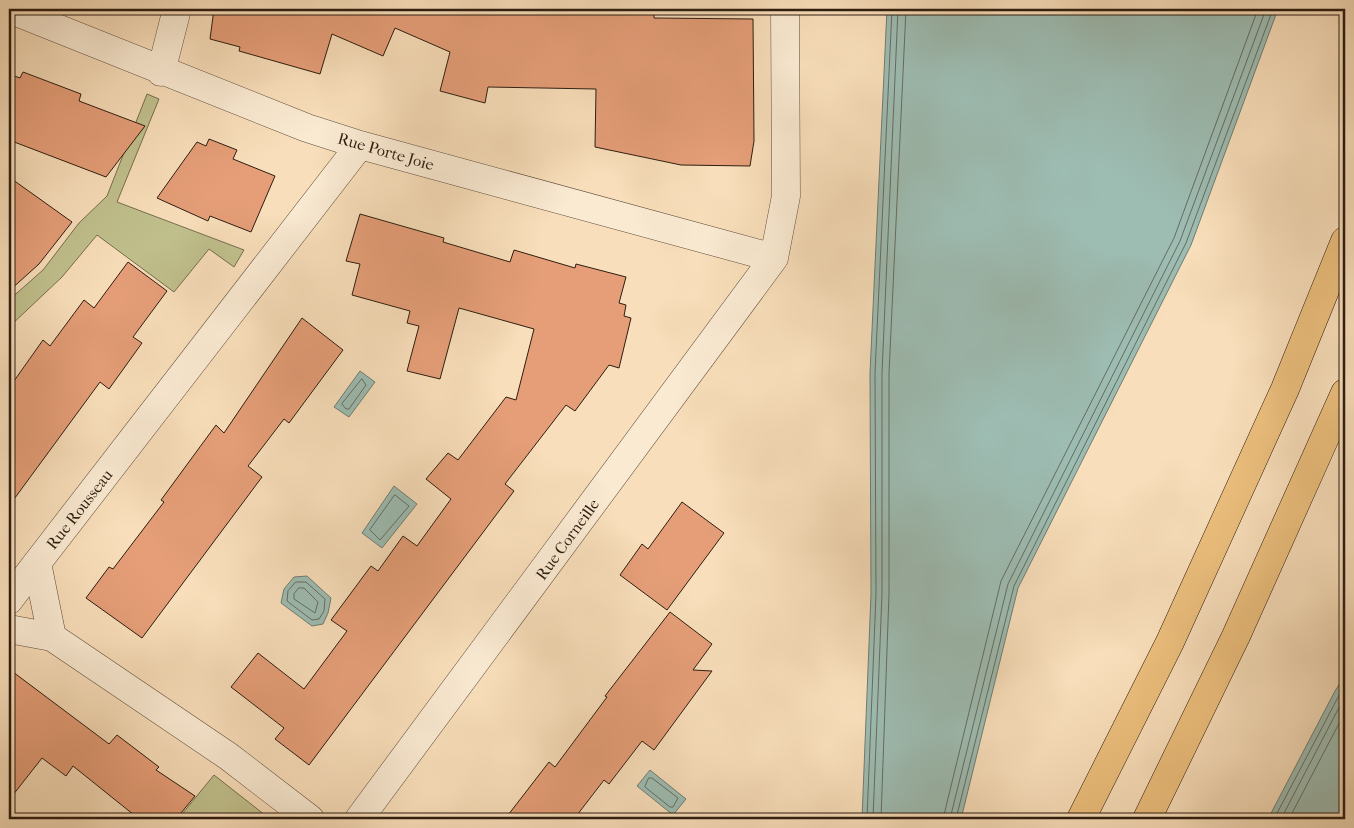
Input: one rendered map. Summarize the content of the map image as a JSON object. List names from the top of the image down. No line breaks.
{"streets":{"street":["Rue Porte Joie","Rue Rousseau","Rue Corneille"]},"crossings":[["Rue Porte Joie","Rue Rousseau"],["Rue Porte Joie","Rue Corneille"]]}
